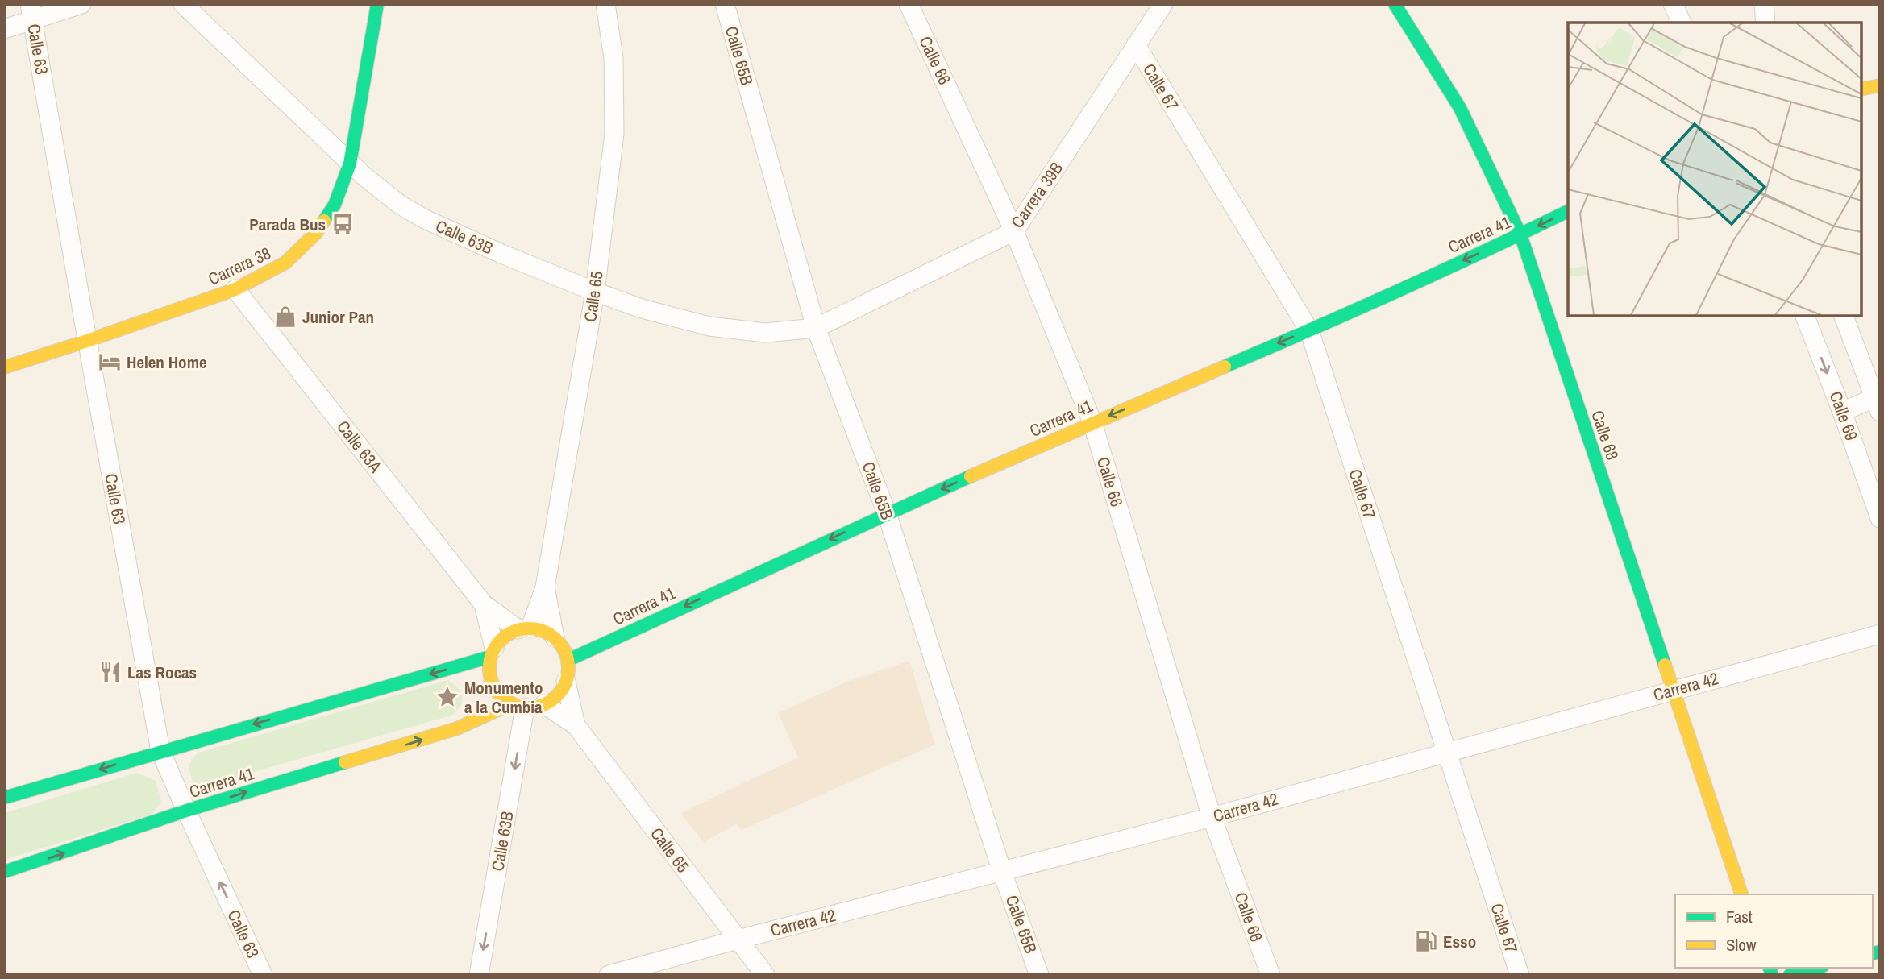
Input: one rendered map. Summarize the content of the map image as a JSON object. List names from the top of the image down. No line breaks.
{"streets":{"street":["Calle 63","Calle 65B","Calle 66","Calle 67","Carrera 39B","Carrera 41","Calle 63B","Carrera 38","Calle 65","Calle 69","Calle 68","Calle 63A","Carrera 42"]},"crossings":[["Calle 63","Carrera 41"],["Calle 63","Carrera 38"],["Calle 65B","Carrera 39B"],["Calle 65B","Carrera 41"],["Calle 65B","Calle 63B"],["Calle 65B","Carrera 42"],["Calle 66","Carrera 39B"],["Calle 66","Carrera 41"],["Calle 66","Carrera 42"],["Calle 67","Carrera 39B"],["Calle 67","Carrera 41"],["Calle 67","Carrera 42"],["Carrera 39B","Calle 63B"],["Carrera 41","Calle 63B"],["Carrera 41","Calle 65"],["Carrera 41","Calle 68"],["Carrera 41","Calle 63A"],["Calle 63B","Carrera 38"],["Calle 63B","Calle 65"],["Calle 63B","Calle 63A"],["Carrera 38","Calle 63A"],["Calle 65","Calle 63A"],["Calle 65","Carrera 42"],["Calle 68","Carrera 42"]],"places":{"bus stop":["Parada Bus"],"shop":["Junior Pan"],"hotel":["Helen Home"],"restaurant":["Las Rocas"],"place":["Monumento a la Cumbia"],"fuel station":["Esso"]},"legend":["Fast","Slow"]}
